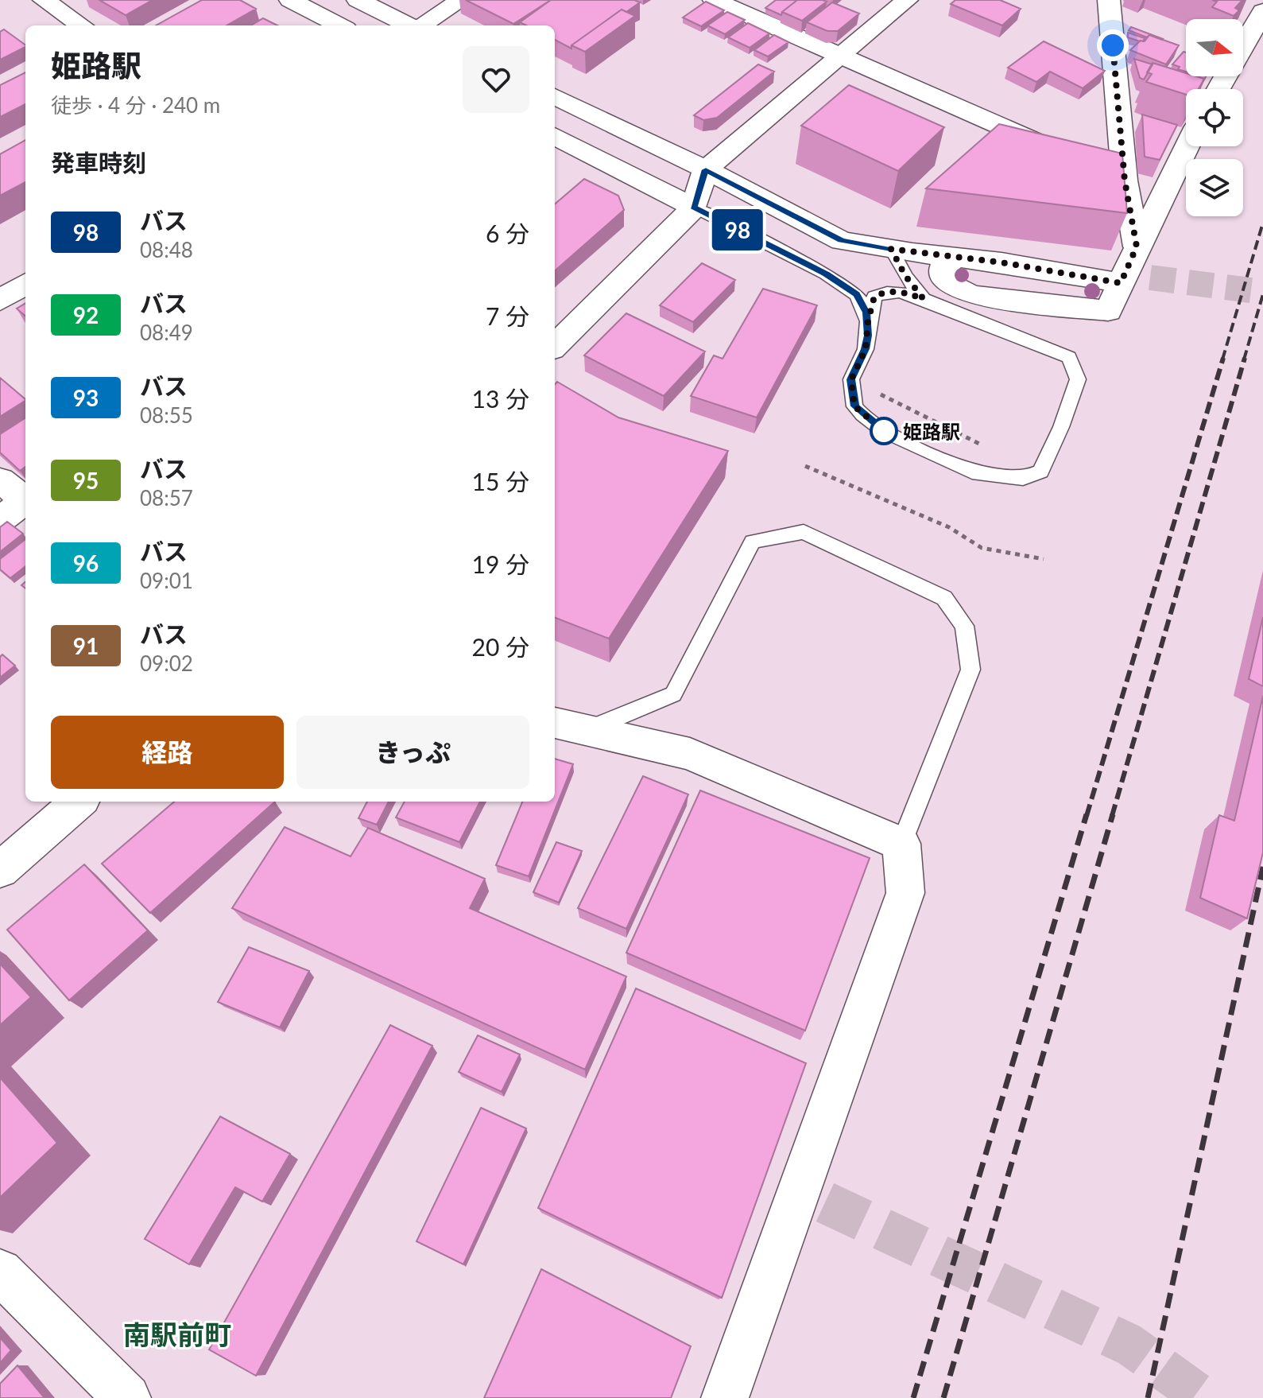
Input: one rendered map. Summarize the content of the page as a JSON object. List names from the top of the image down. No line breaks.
{"districts":["南駅前町"],"places":["姫路駅"],"lines":["bus line 98"],"north":"right","page":{"on_map":"98","heading":[["姫路駅","徒歩 · 4 分 · 240 m"],"発車時刻"],"list":[{"mark":"98","name":"バス","note":"08:48","value":"6 分"},{"mark":"92","name":"バス","note":"08:49","value":"7 分"},{"mark":"93","name":"バス","note":"08:55","value":"13 分"},{"mark":"95","name":"バス","note":"08:57","value":"15 分"},{"mark":"96","name":"バス","note":"09:01","value":"19 分"},{"mark":"91","name":"バス","note":"09:02","value":"20 分"}],"buttons":["経路","きっぷ"]}}
